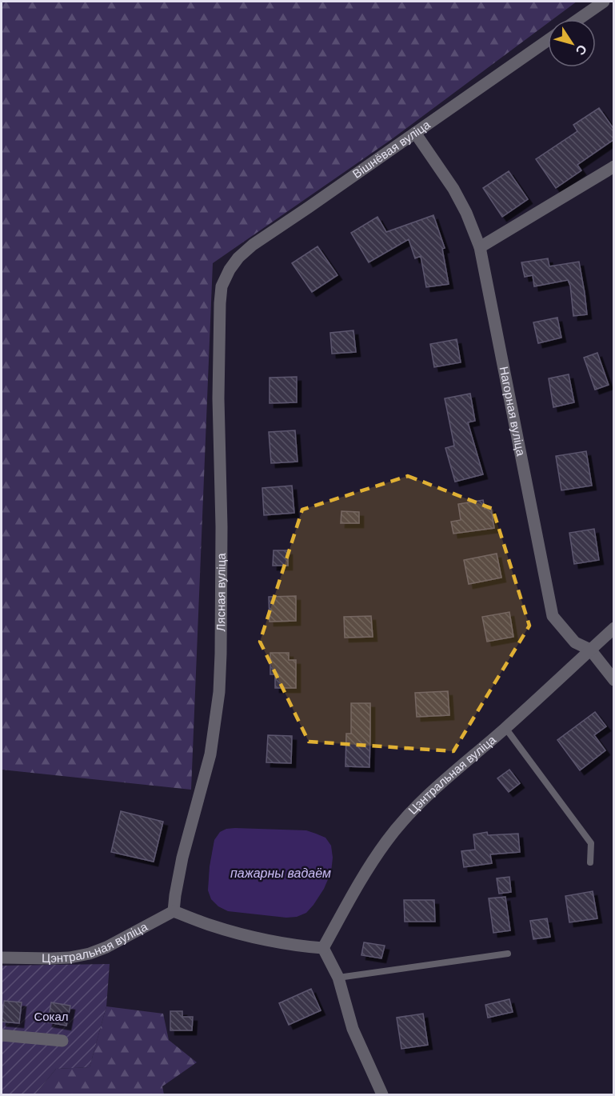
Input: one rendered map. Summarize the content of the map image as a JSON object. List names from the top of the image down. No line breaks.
{"streets":{"street":["Вішнёвая вуліца","Нагорная вуліца","Лясная вуліца","Цэнтральная вуліца"]},"crossings":[["Вішнёвая вуліца","Нагорная вуліца"],["Вішнёвая вуліца","Лясная вуліца"],["Нагорная вуліца","Цэнтральная вуліца"],["Лясная вуліца","Цэнтральная вуліца"]],"water":["пажарны вадаём"],"parks":["Сокал"],"north":"bottom right"}
